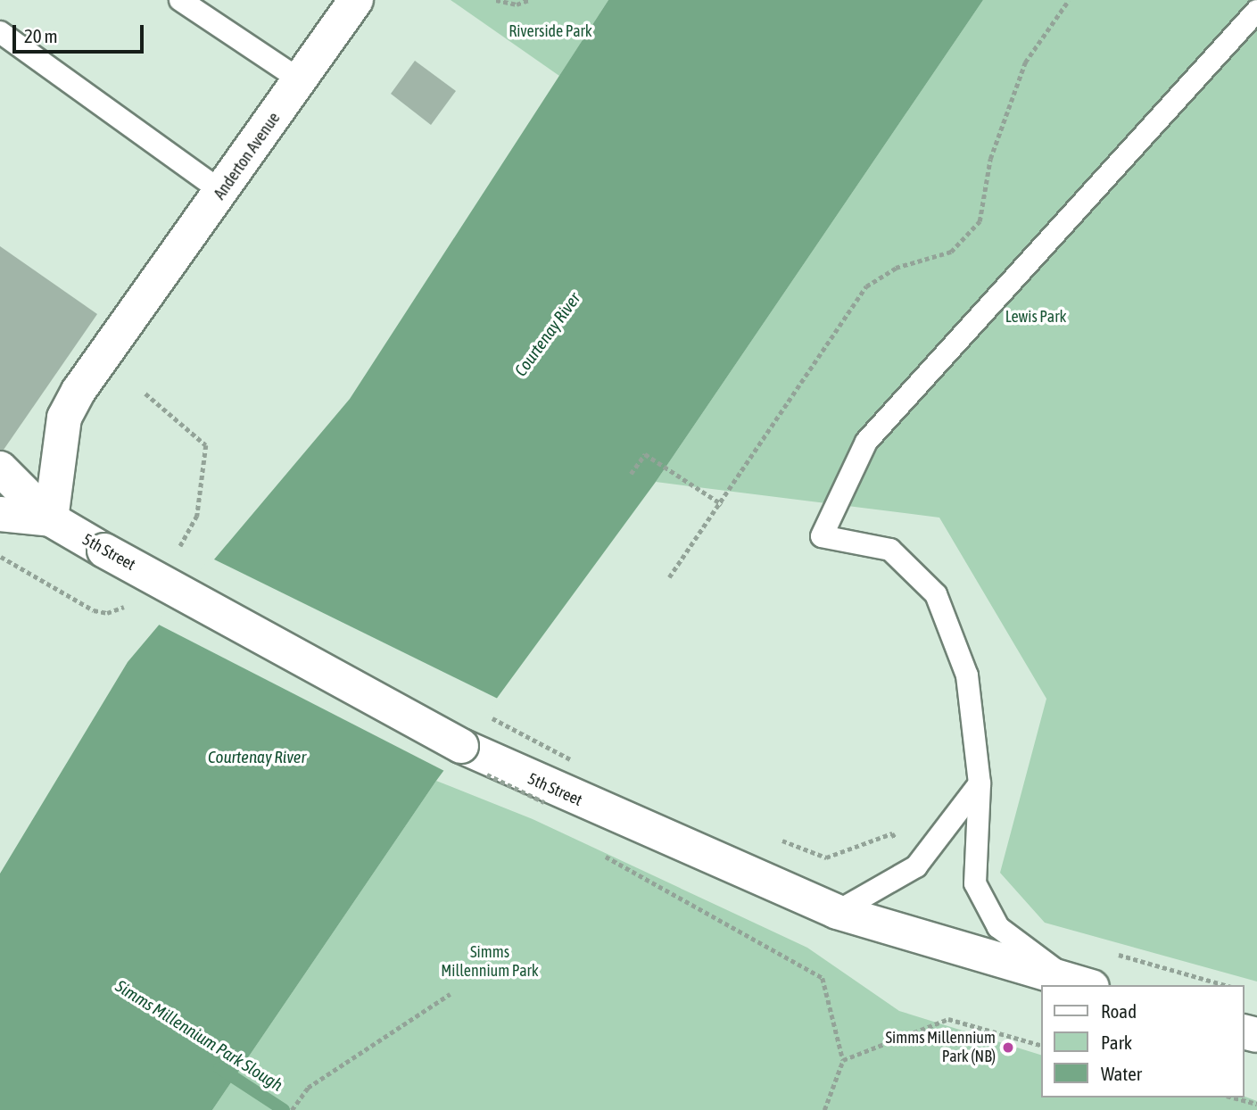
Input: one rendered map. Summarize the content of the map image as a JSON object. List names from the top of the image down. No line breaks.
{"streets":{"main road":["Anderton Avenue","5th Street"]},"crossings":[["Anderton Avenue","5th Street"]],"water":["Courtenay River","Simms Millennium Park Slough"],"parks":["Riverside Park","Lewis Park","Simms Millennium Park"],"places":["Simms Millennium Park (NB)"],"legend":["Road","Park","Water"],"scale_bar":"20 m"}
